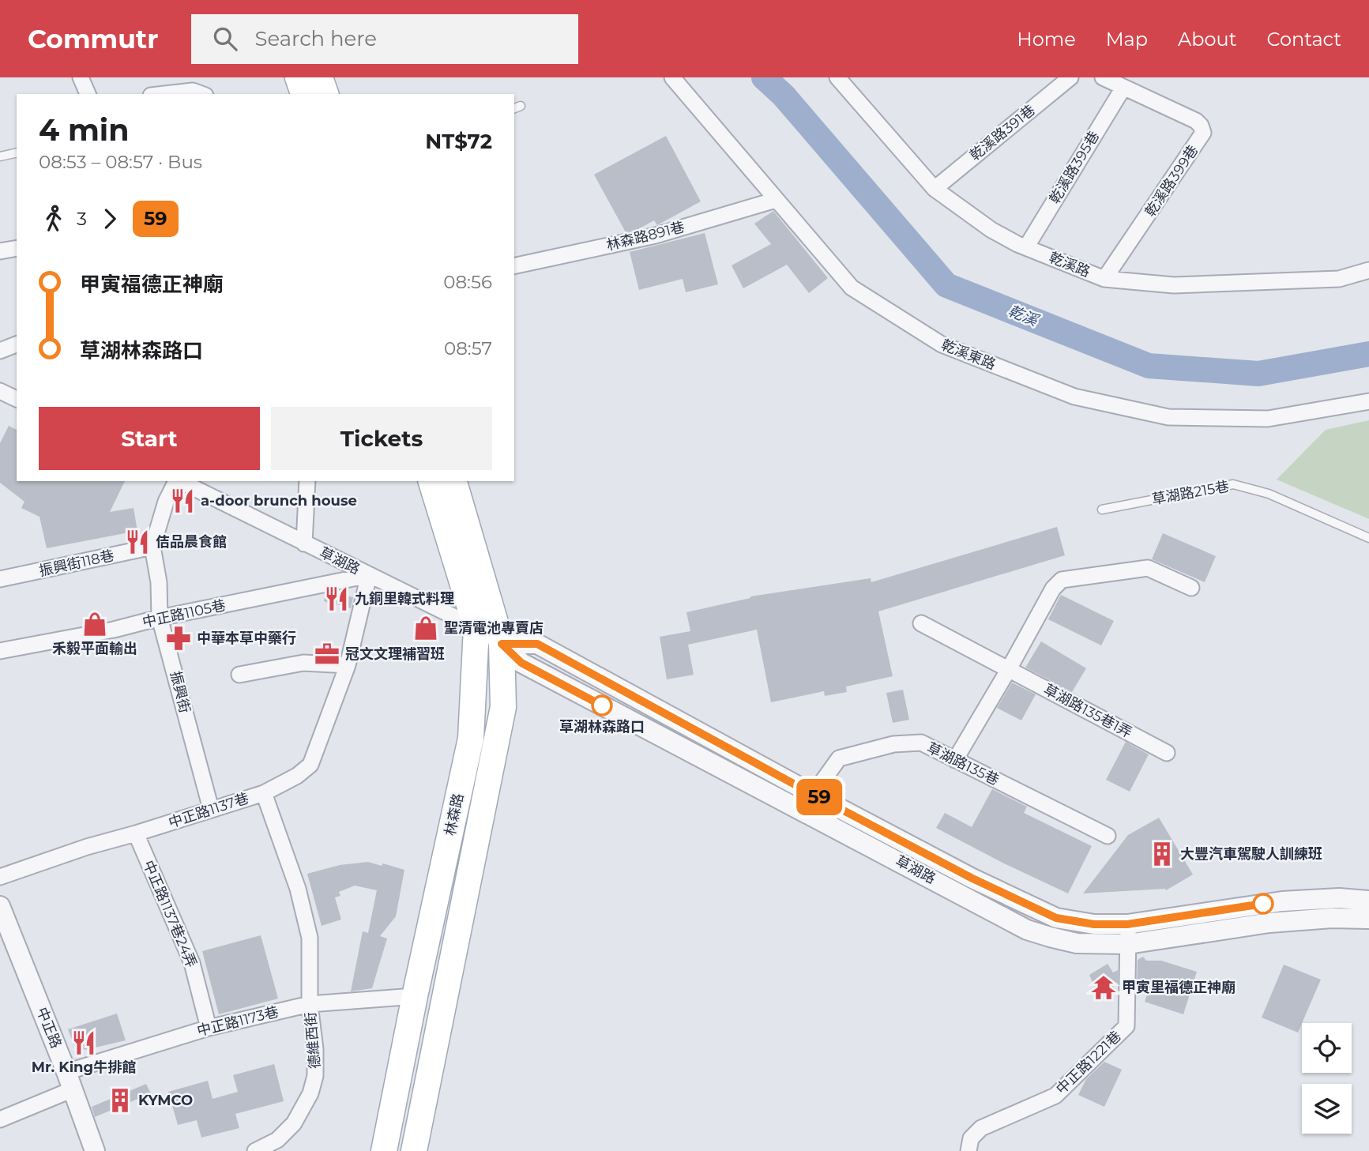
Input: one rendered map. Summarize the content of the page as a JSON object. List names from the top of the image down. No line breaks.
{"streets":{"main road":["林森路"],"street":["乾溪路391巷","乾溪路395巷","乾溪路399巷","林森路891巷","乾溪路","乾溪東路","草湖路","振興街118巷","中正路1105巷","振興街","草湖路135巷1弄","草湖路135巷","中正路1137巷","中正路1137巷24弄","中正路1173巷","中正路","德維西街","中正路1221巷"],"lane":["草湖路215巷"]},"crossings":[["乾溪路391巷","乾溪路"],["乾溪路395巷","乾溪路399巷"],["乾溪路395巷","乾溪路"],["乾溪路399巷","乾溪路"],["林森路891巷","乾溪東路"],["草湖路","中正路1105巷"],["草湖路","草湖路135巷"],["草湖路","中正路1137巷"],["草湖路","林森路"],["草湖路","中正路1221巷"],["振興街118巷","振興街"],["中正路1105巷","振興街"],["中正路1105巷","中正路1137巷"],["振興街","中正路1137巷"],["中正路1137巷","中正路1137巷24弄"],["中正路1137巷","德維西街"],["林森路","中正路1173巷"],["中正路1137巷24弄","中正路1173巷"],["中正路1173巷","中正路"],["中正路1173巷","德維西街"]],"water":["乾溪"],"places":{"restaurant":["a-door brunch house","佶品晨食館","九銅里韓式料理","Mr. King牛排館"],"shop":["禾毅平面輸出","聖清電池專賣店"],"pharmacy":["中華本草中藥行"],"office":["冠文文理補習班"],"other":["草湖林森路口"],"building":["大豐汽車駕駛人訓練班","KYMCO"],"temple":["甲寅里福德正神廟"]},"lines":["bus line 59"],"page":{"header":"Commutr","search":"Search here","nav":["Home","Map","About","Contact"],"on_map":"59","heading":["4 min","08:53 – 08:57 · Bus","NT$72"],"legs":["3","59"],"list":[{"name":"甲寅福德正神廟","value":"08:56"},{"name":"草湖林森路口","value":"08:57"}],"buttons":["Start","Tickets"]}}
